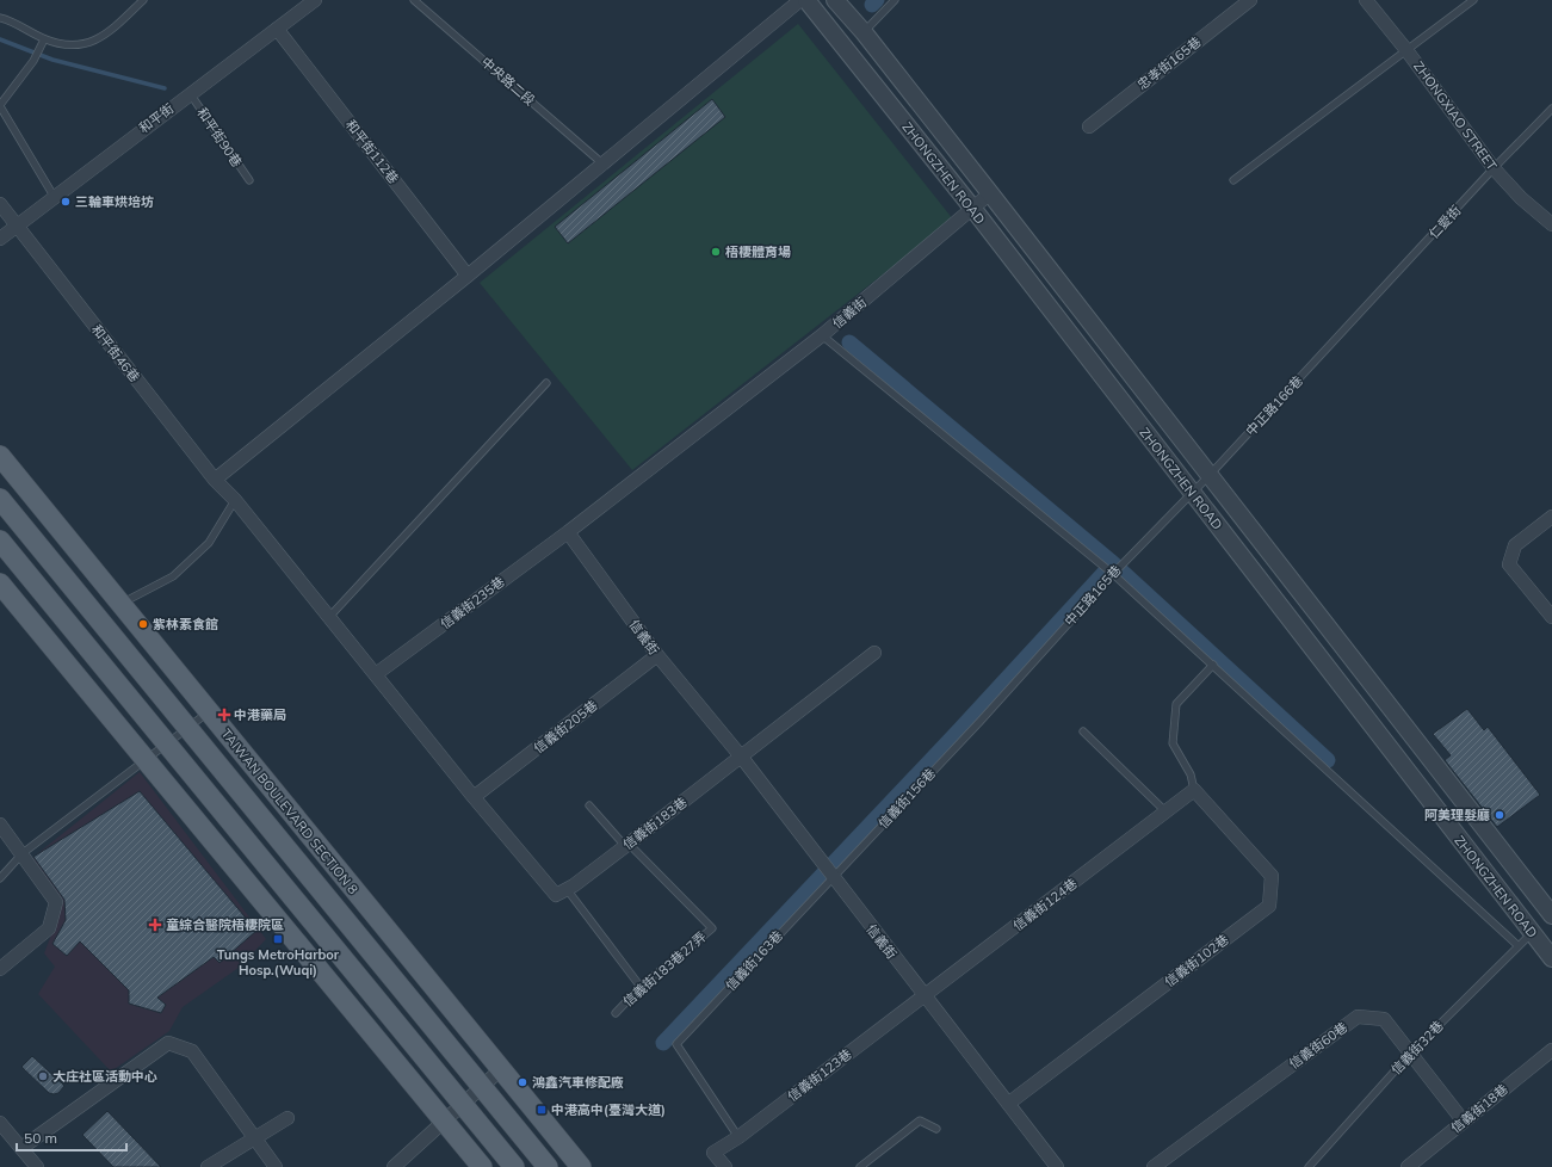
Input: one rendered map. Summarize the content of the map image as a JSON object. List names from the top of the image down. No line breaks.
{"streets":{"main road":["TAIWAN BOULEVARD SECTION 8"],"street":["忠孝街165巷","ZHONGXIAO STREET","和平街","和平街112巷","ZHONGZHEN ROAD","信義街","和平街46巷","信義街235巷","信義街205巷","信義街183巷","信義街124巷","信義街102巷","信義街60巷","信義街123巷","信義街18巷"],"lane":["中央路二段","和平街90巷","仁愛街","中正路166巷","中正路165巷","信義街156巷","信義街163巷","信義街183巷27弄","信義街32巷"]},"crossings":[["ZHONGXIAO STREET","仁愛街"],["和平街","和平街90巷"],["和平街","和平街112巷"],["和平街","和平街46巷"],["ZHONGZHEN ROAD","信義街"],["ZHONGZHEN ROAD","中正路166巷"],["ZHONGZHEN ROAD","中正路165巷"],["ZHONGZHEN ROAD","信義街32巷"],["仁愛街","中正路166巷"],["信義街","信義街235巷"],["信義街","信義街205巷"],["信義街","信義街156巷"],["信義街","信義街183巷"],["信義街","信義街124巷"],["信義街","信義街163巷"],["信義街","信義街102巷"],["信義街","信義街123巷"],["和平街46巷","信義街235巷"],["和平街46巷","信義街205巷"],["中正路166巷","中正路165巷"],["中正路165巷","信義街156巷"],["信義街156巷","信義街163巷"],["信義街183巷","信義街183巷27弄"],["信義街124巷","信義街102巷"],["信義街124巷","信義街123巷"],["信義街163巷","信義街123巷"],["信義街60巷","信義街32巷"],["信義街60巷","信義街18巷"]],"places":{"other":["三輪車烘培坊","梧棲體育場","紫林素食館","阿美理髮廳","大庄社區活動中心","鴻鑫汽車修配廠"],"health":["中港藥局","童綜合醫院梧棲院區"],"transit":["Tungs MetroHarbor Hosp.(Wuqi)","中港高中(臺灣大道)"]},"scale_bar":"50 m"}
